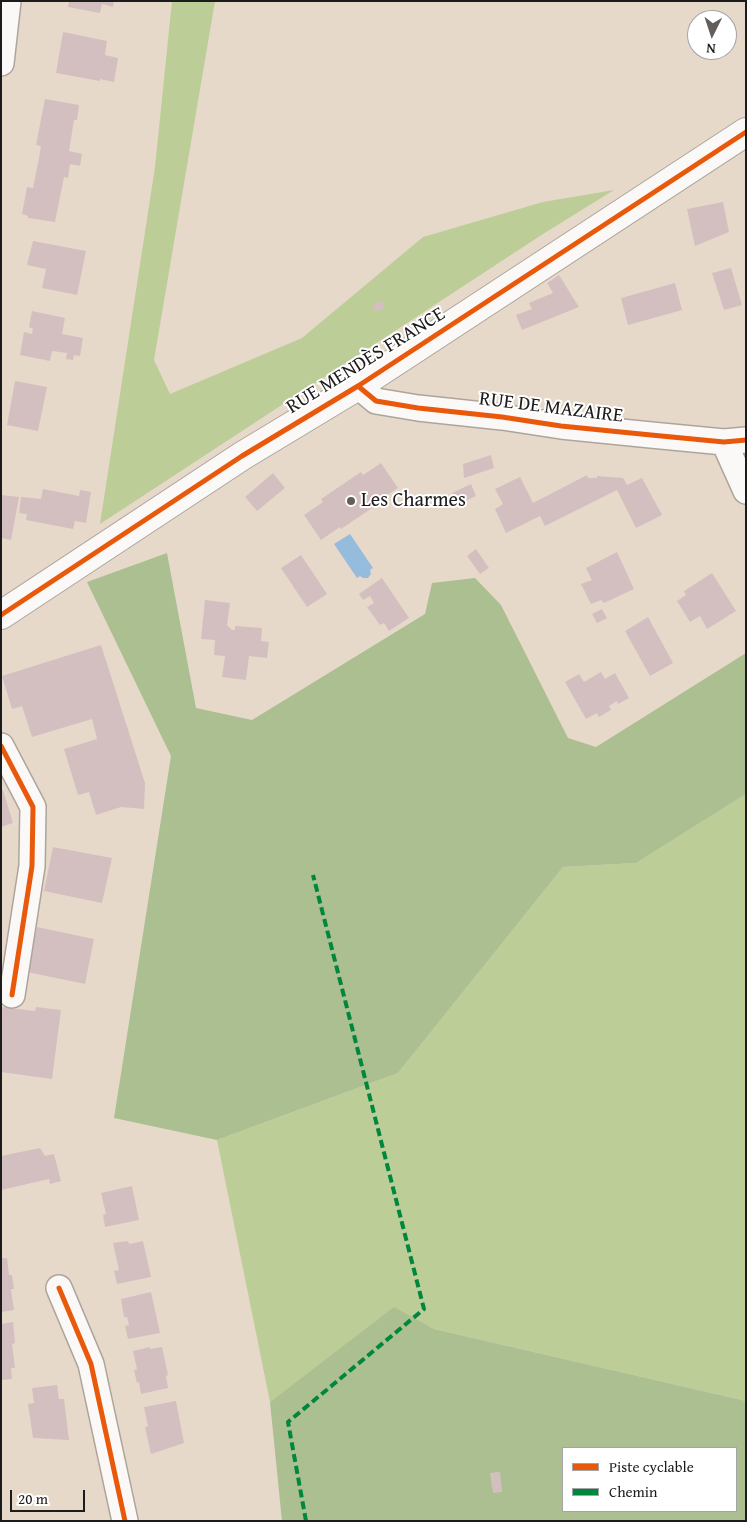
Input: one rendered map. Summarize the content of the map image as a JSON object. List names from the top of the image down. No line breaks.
{"streets":{"street":["RUE MENDÈS FRANCE","RUE DE MAZAIRE"]},"crossings":[["RUE MENDÈS FRANCE","RUE DE MAZAIRE"]],"places":["Les Charmes"],"legend":["Piste cyclable","Chemin"],"scale_bar":"20 m","north":"bottom"}
